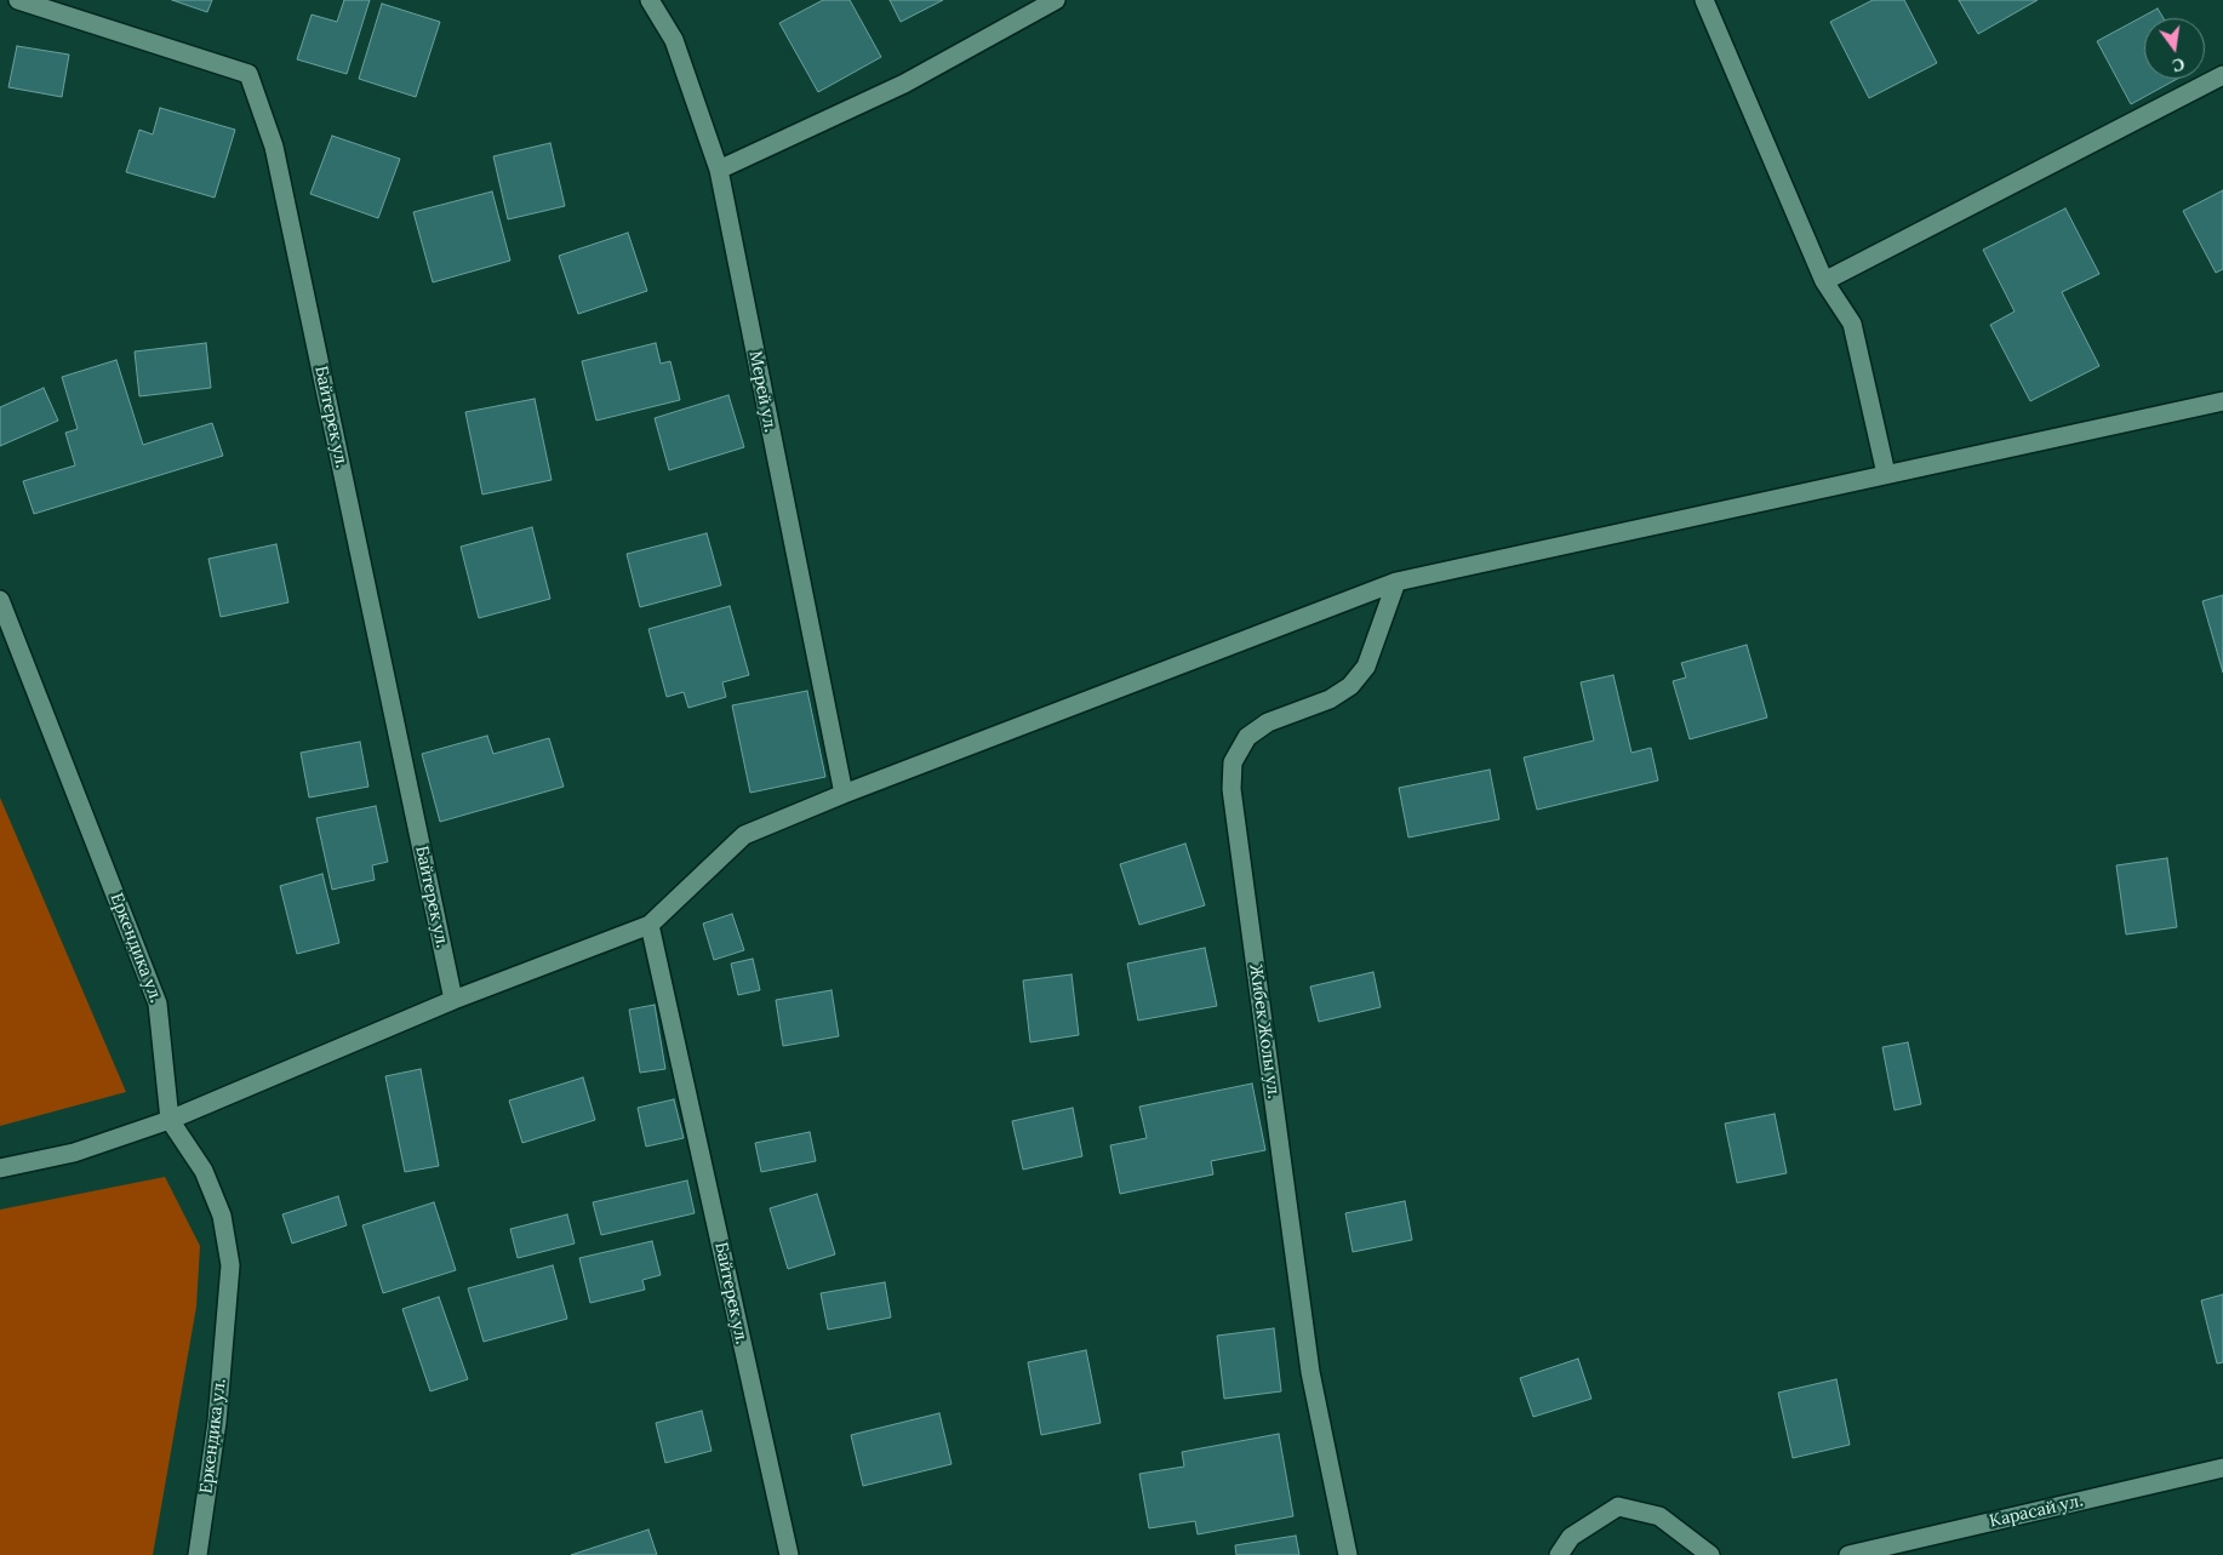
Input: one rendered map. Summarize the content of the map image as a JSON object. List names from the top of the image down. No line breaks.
{"streets":{"street":["Мерей ул.","Байтерек ул.","Еркендика ул.","Жибек Жолы ул.","Карасай ул."]},"north":"bottom"}
